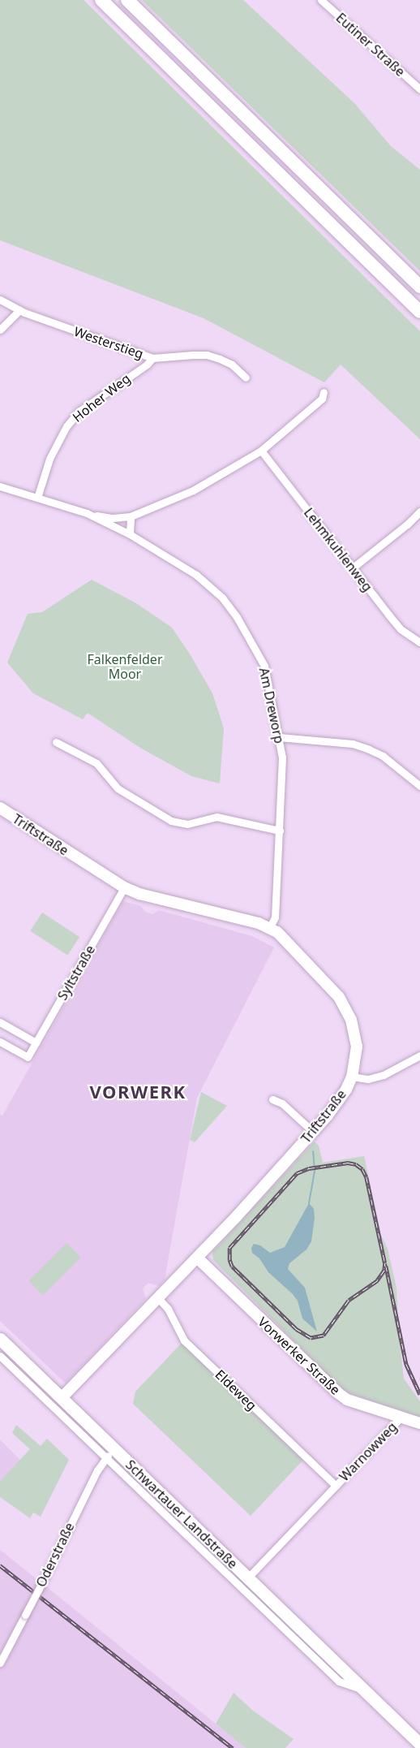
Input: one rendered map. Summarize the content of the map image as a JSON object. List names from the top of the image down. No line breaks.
{"streets":{"main road":["Schwartauer Landstraße"],"street":["Eutiner Straße","Westerstieg","Hoher Weg","Lehmkuhlenweg","Am Dreworp","Triftstraße","Syltstraße","Vorwerker Straße","Eldeweg","Warnowweg","Oderstraße"]},"crossings":[["Westerstieg","Hoher Weg"],["Hoher Weg","Am Dreworp"],["Am Dreworp","Triftstraße"],["Triftstraße","Syltstraße"],["Triftstraße","Vorwerker Straße"],["Triftstraße","Eldeweg"],["Triftstraße","Schwartauer Landstraße"],["Vorwerker Straße","Warnowweg"],["Eldeweg","Warnowweg"],["Schwartauer Landstraße","Oderstraße"]],"districts":["VORWERK"],"parks":["Falkenfelder Moor"]}
